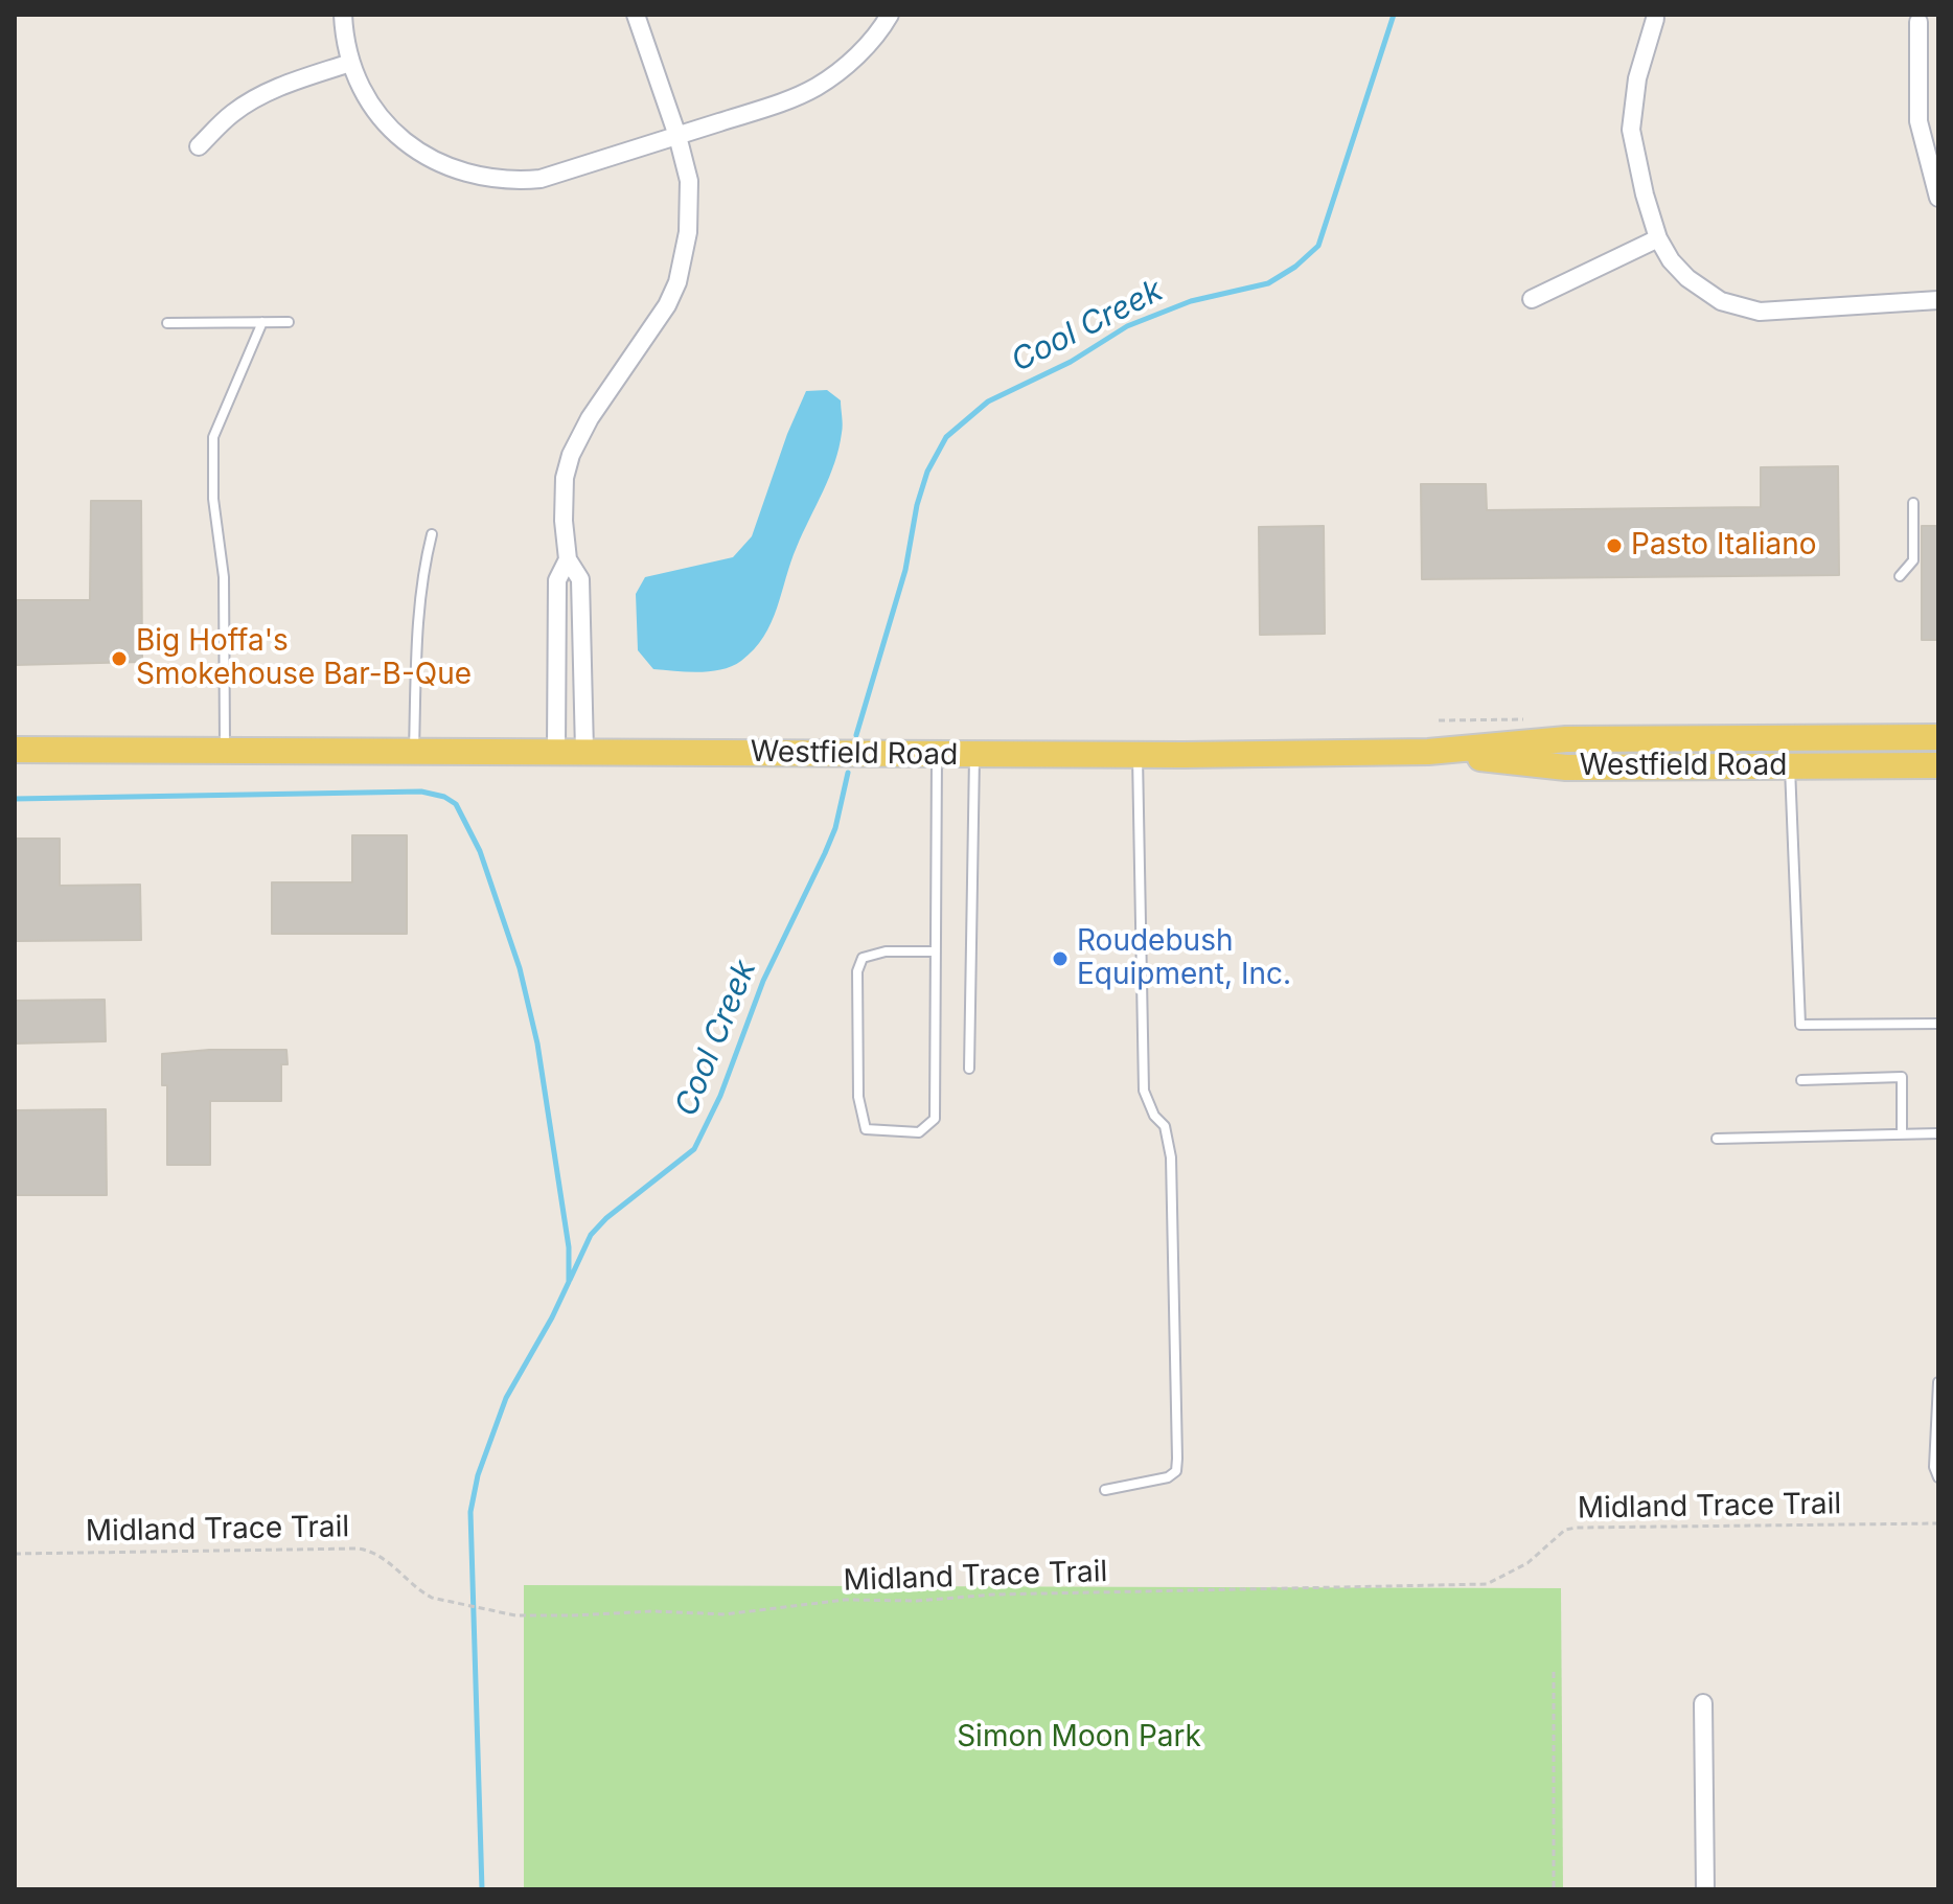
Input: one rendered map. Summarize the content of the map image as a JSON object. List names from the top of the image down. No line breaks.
{"streets":{"main road":["Westfield Road"],"path":["Midland Trace Trail"]},"water":["Cool Creek"],"parks":["Simon Moon Park"],"places":["Pasto Italiano","Big Hoffa's Smokehouse Bar-B-Que","Roudebush Equipment, Inc."]}
